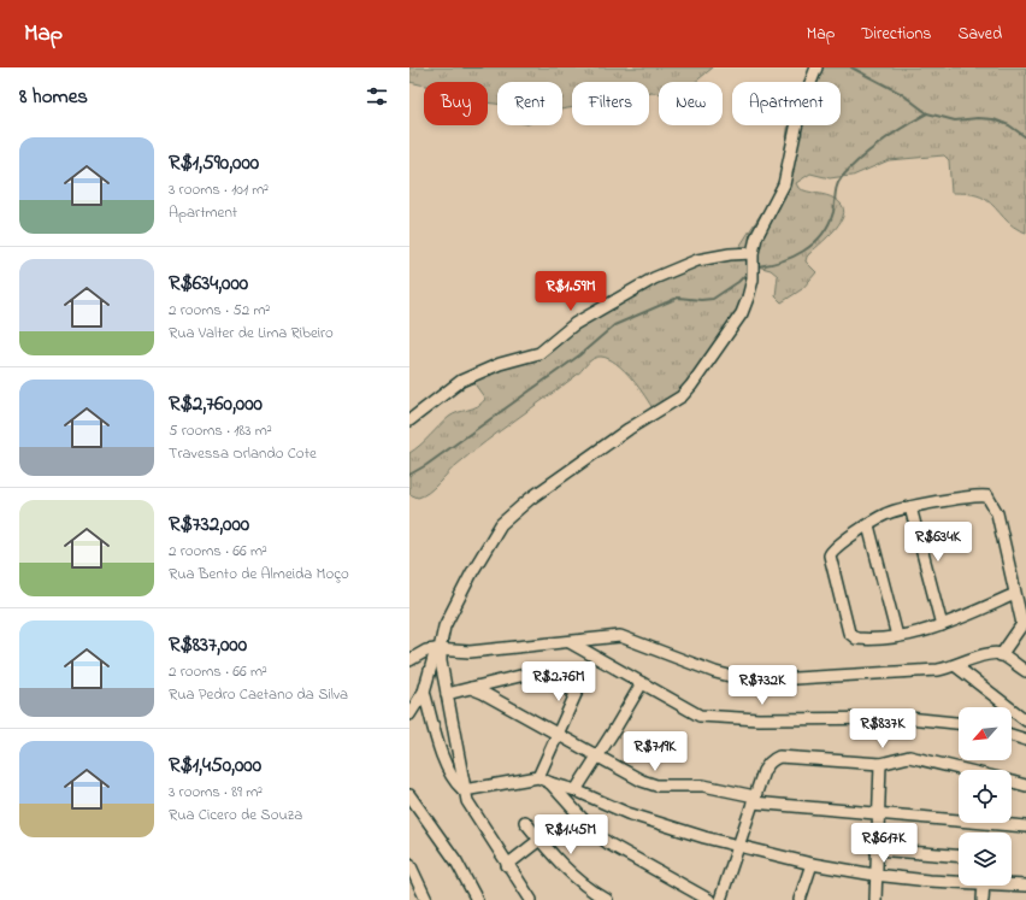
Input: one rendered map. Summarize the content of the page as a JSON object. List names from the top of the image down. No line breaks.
{"north":"bottom left","page":{"header":"Map","nav":["Map","Directions","Saved"],"heading":"8 homes","chip":["Buy","Rent","Filters","New","Apartment"],"list":[{"name":"R$1,590,000","note":"3 rooms · 101 m² · Apartment"},{"name":"R$634,000","note":"2 rooms · 52 m² · Rua Valter de Lima Ribeiro"},{"name":"R$2,760,000","note":"5 rooms · 183 m² · Travessa Orlando Cote"},{"name":"R$732,000","note":"2 rooms · 66 m² · Rua Bento de Almeida Moço"},{"name":"R$837,000","note":"2 rooms · 66 m² · Rua Pedro Caetano da Silva"},{"name":"R$1,450,000","note":"3 rooms · 89 m² · Rua Cicero de Souza"}],"price":["R$1.59M","R$634K","R$2.76M","R$732K","R$837K","R$719K","R$1.45M","R$617K"]}}
